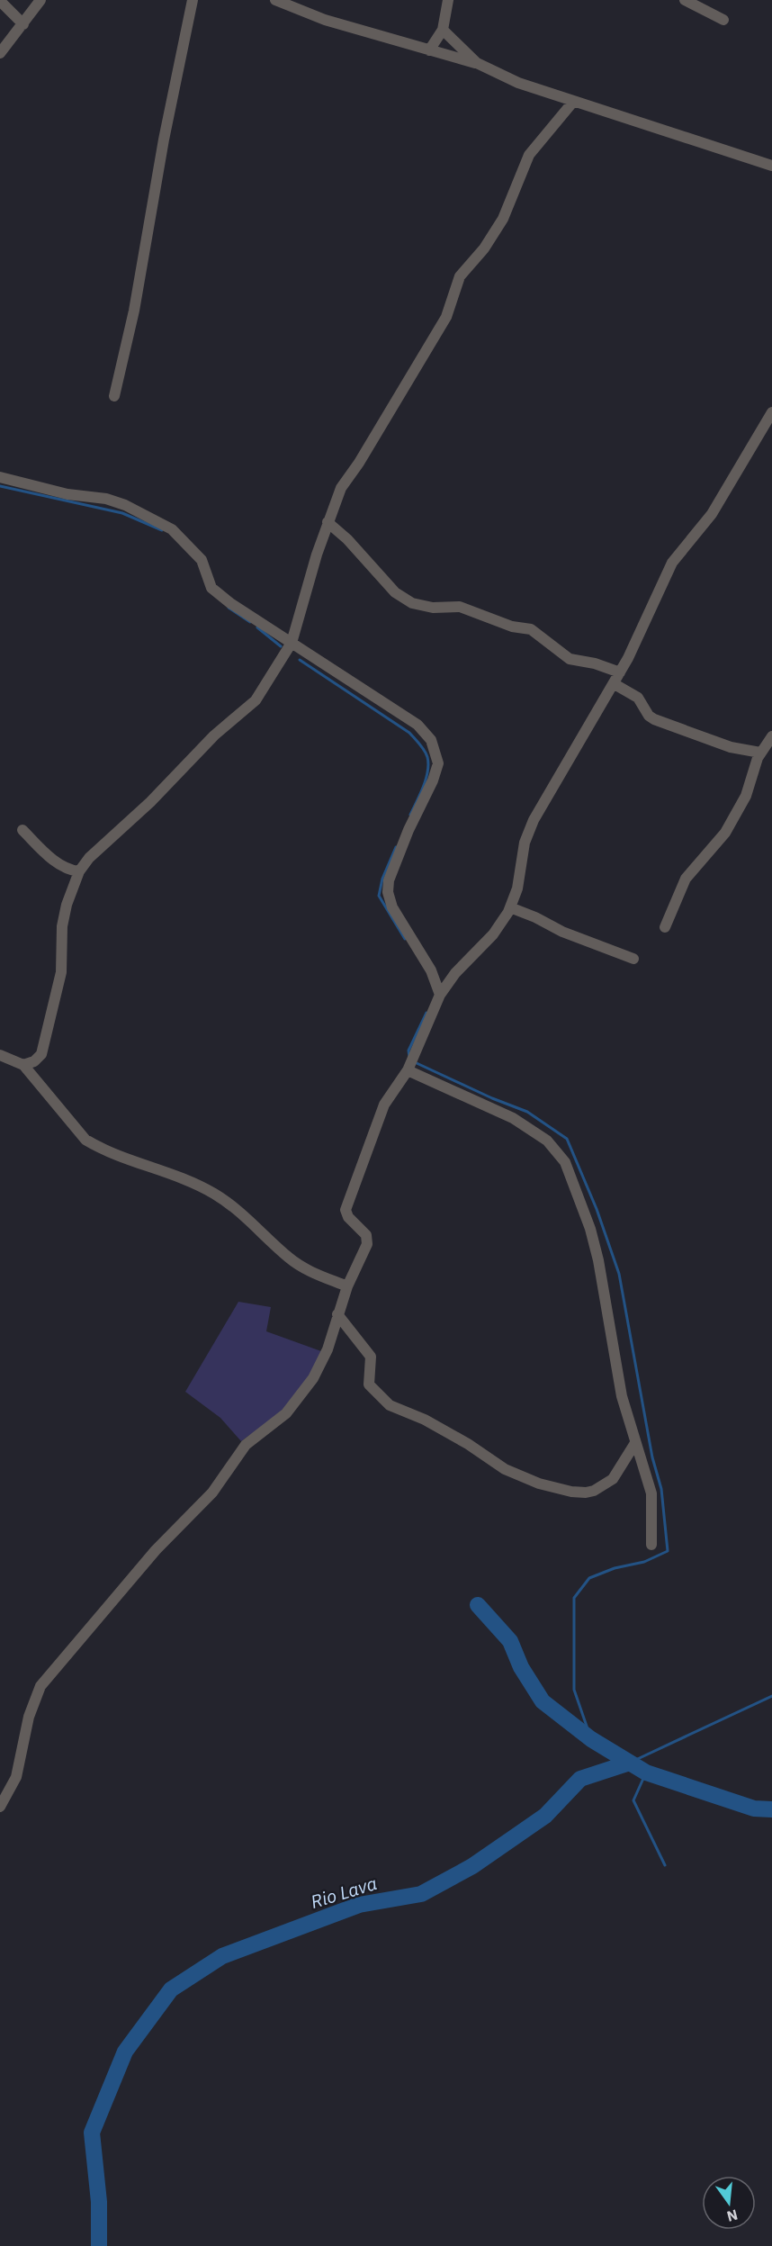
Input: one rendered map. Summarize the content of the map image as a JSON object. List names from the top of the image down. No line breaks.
{"water":["Rio Lava"],"north":"bottom"}
